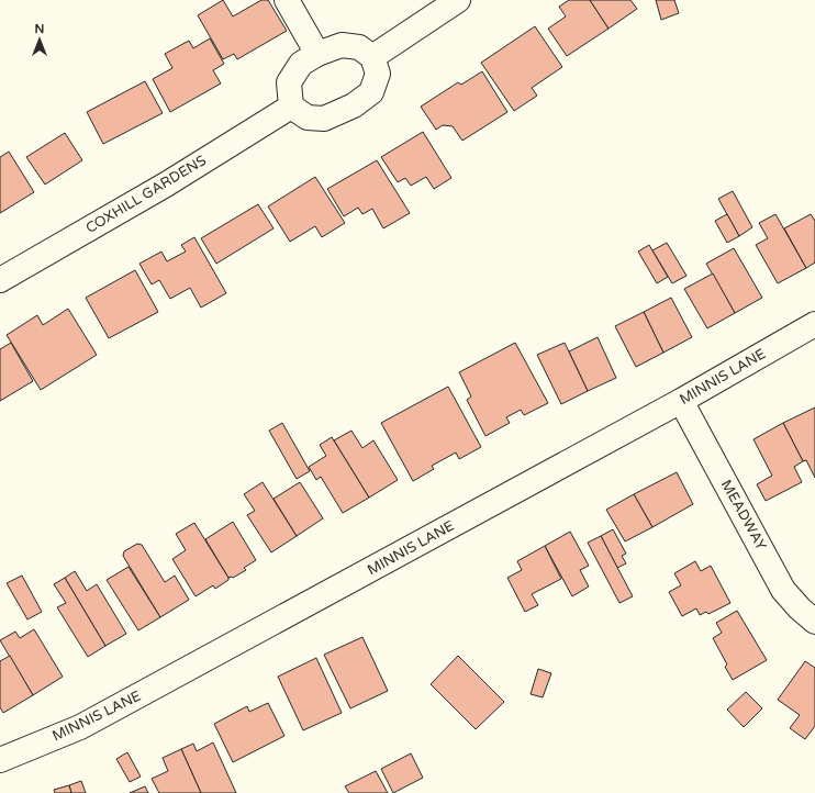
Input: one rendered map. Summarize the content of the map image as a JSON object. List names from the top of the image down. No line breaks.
{"streets":{"street":["COXHILL GARDENS","MINNIS LANE","MEADWAY"]},"crossings":[["MINNIS LANE","MEADWAY"]],"north":"top"}
